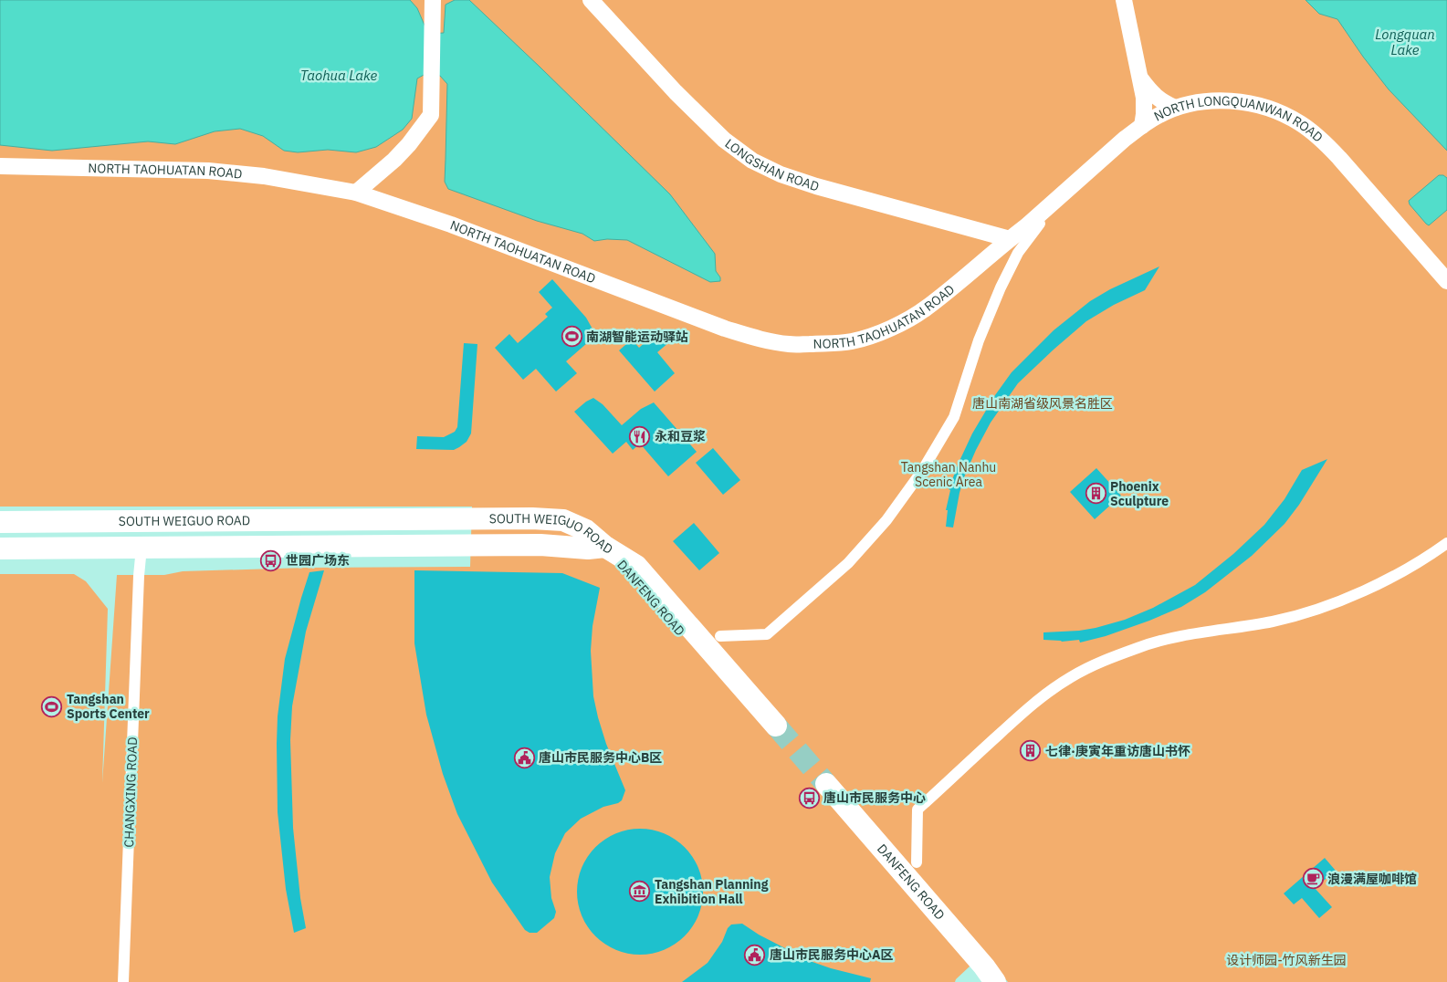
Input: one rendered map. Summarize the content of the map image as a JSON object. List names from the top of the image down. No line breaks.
{"streets":{"main road":["SOUTH WEIGUO ROAD","DANFENG ROAD"],"street":["NORTH LONGQUANWAN ROAD","LONGSHAN ROAD","NORTH TAOHUATAN ROAD","CHANGXING ROAD"]},"crossings":[["NORTH LONGQUANWAN ROAD","LONGSHAN ROAD"],["NORTH LONGQUANWAN ROAD","NORTH TAOHUATAN ROAD"],["LONGSHAN ROAD","NORTH TAOHUATAN ROAD"],["SOUTH WEIGUO ROAD","DANFENG ROAD"],["SOUTH WEIGUO ROAD","CHANGXING ROAD"]],"water":["Longquan Lake","Taohua Lake"],"parks":["唐山南湖省级风景名胜区","Tangshan Nanhu Scenic Area","设计师园-竹风新生园"],"places":{"sports":["南湖智能运动驿站","Tangshan Sports Center"],"restaurant":["永和豆浆"],"building":["Phoenix Sculpture","七律·庚寅年重访唐山书怀"],"bus stop":["世园广场东","唐山市民服务中心"],"public building":["唐山市民服务中心B区","唐山市民服务中心A区"],"cafe":["浪漫满屋咖啡馆"],"museum":["Tangshan Planning Exhibition Hall"]}}
